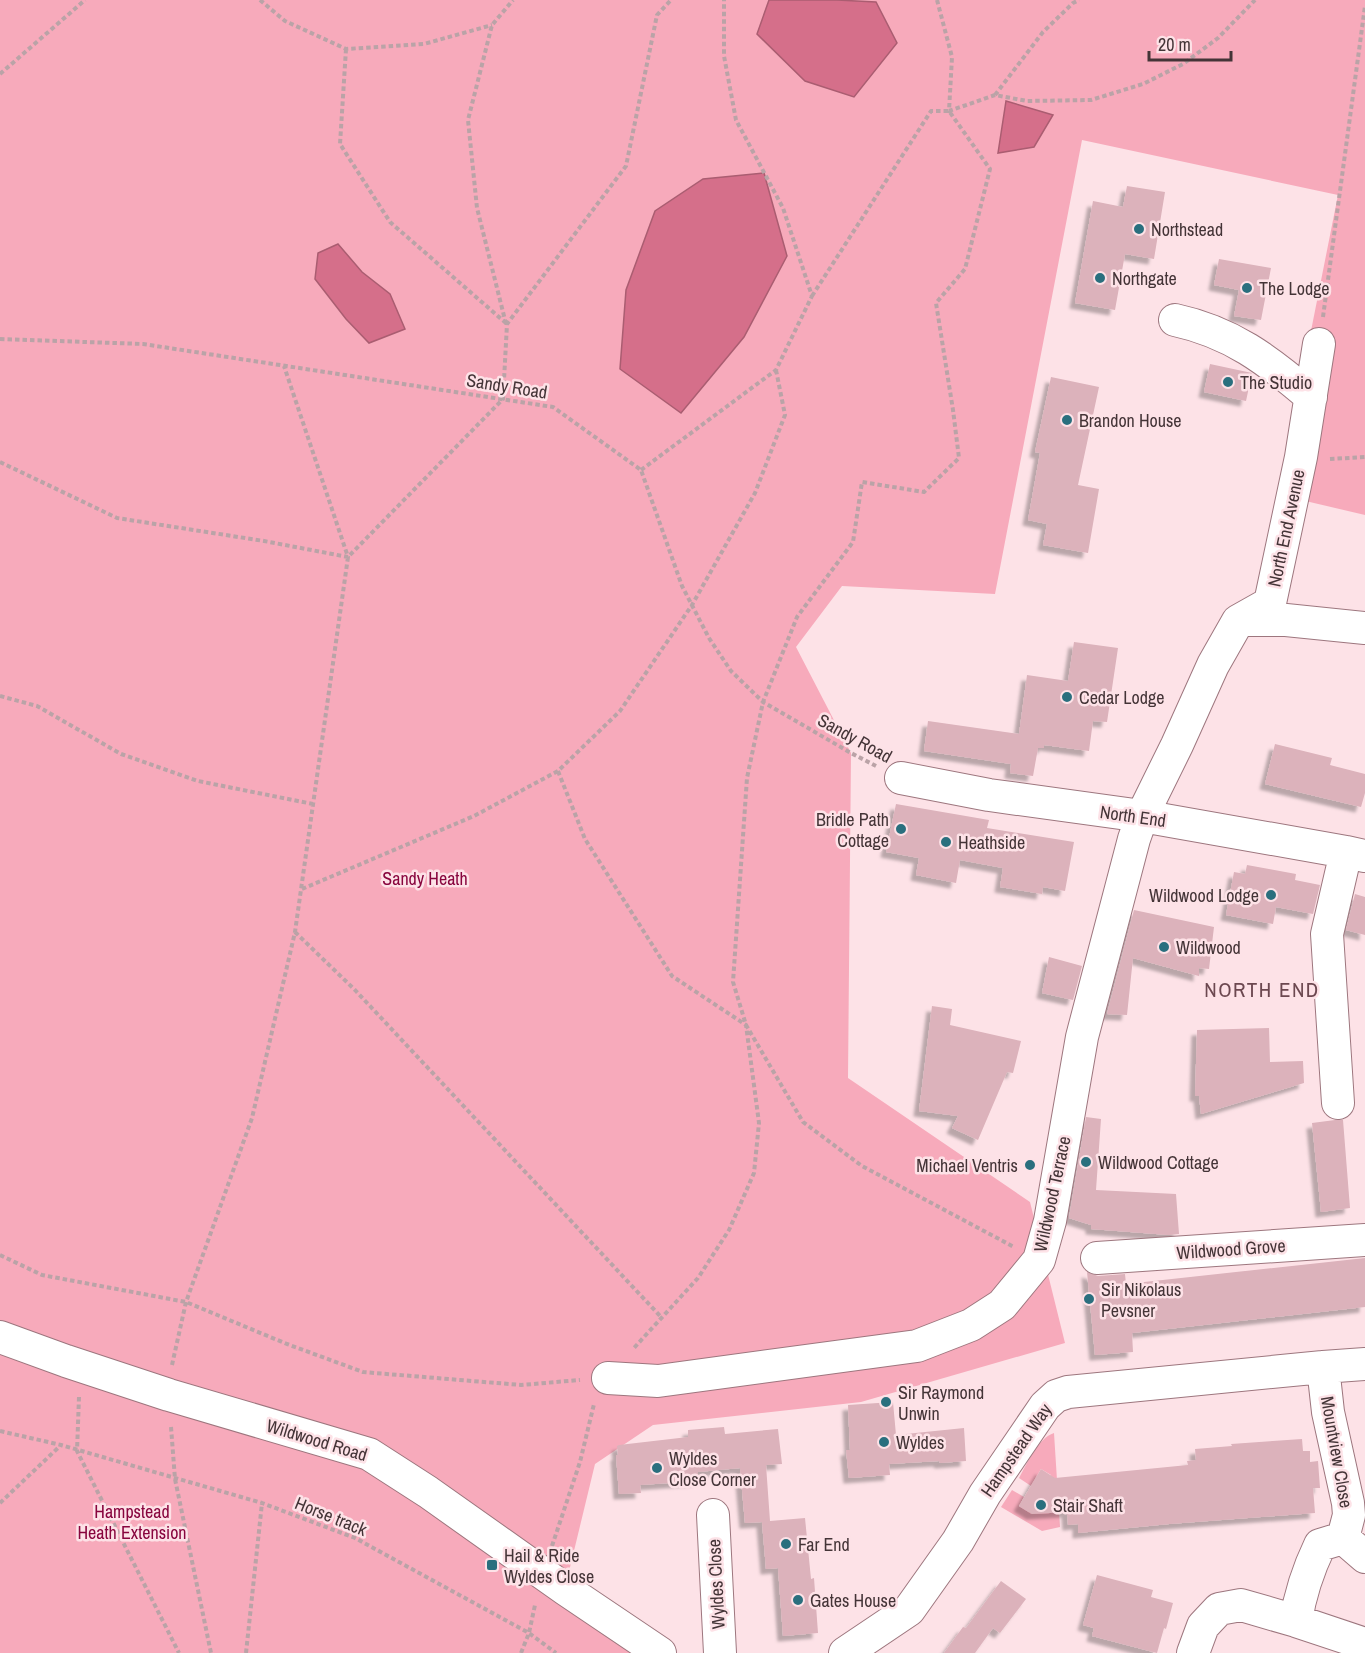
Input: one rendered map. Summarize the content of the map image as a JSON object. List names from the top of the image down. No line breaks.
{"streets":{"street":["North End Avenue","North End","Wildwood Terrace","Wildwood Grove","Wildwood Road","Hampstead Way","Mountview Close","Wyldes Close"],"path":["Sandy Road","Horse track"]},"crossings":[["Sandy Road","North End"],["North End Avenue","North End"],["North End Avenue","Wildwood Terrace"],["North End","Wildwood Terrace"],["Hampstead Way","Mountview Close"]],"districts":["NORTH END"],"parks":["Sandy Heath","Hampstead Heath Extension"],"places":{"other":["Northstead","Northgate","The Lodge","The Studio","Brandon House","Cedar Lodge","Bridle Path Cottage","Heathside","Wildwood Lodge","Wildwood","Wildwood Cottage","Michael Ventris","Sir Nikolaus Pevsner","Sir Raymond Unwin","Wyldes","Wyldes Close Corner","Stair Shaft","Far End","Gates House"],"transit":["Hail & Ride Wyldes Close"]},"scale_bar":"20 m"}
